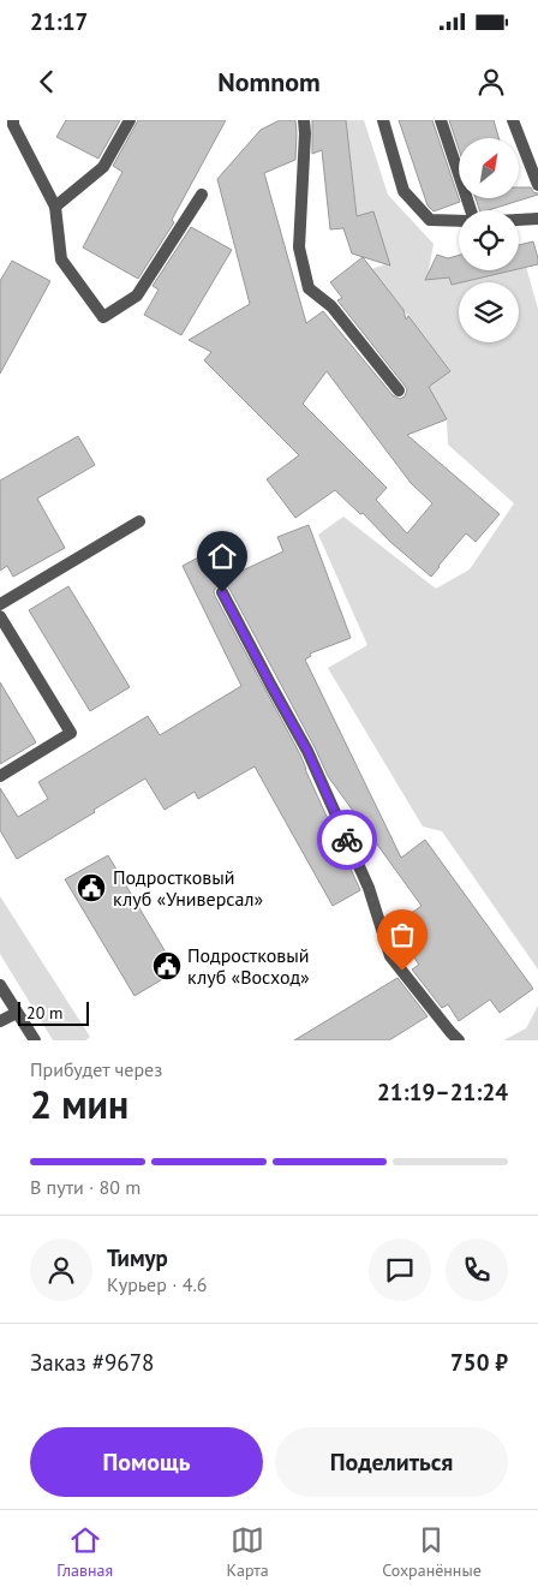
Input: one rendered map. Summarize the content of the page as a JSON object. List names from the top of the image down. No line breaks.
{"places":{"public building":["Подростковый клуб «Универсал»","Подростковый клуб «Восход»"]},"scale_bar":"20 m","north":"top right","page":{"status":"21:17","header":"Nomnom","scale":"20 m","heading":["2 мин","Прибудет через","21:19–21:24"],"panel":["Тимур","Курьер · 4.6","Заказ #9678","750 ₽"],"bar":"В пути · 80 m","buttons":["Помощь","Поделиться"],"tabs":["Главная","Карта","Сохранённые"]}}
